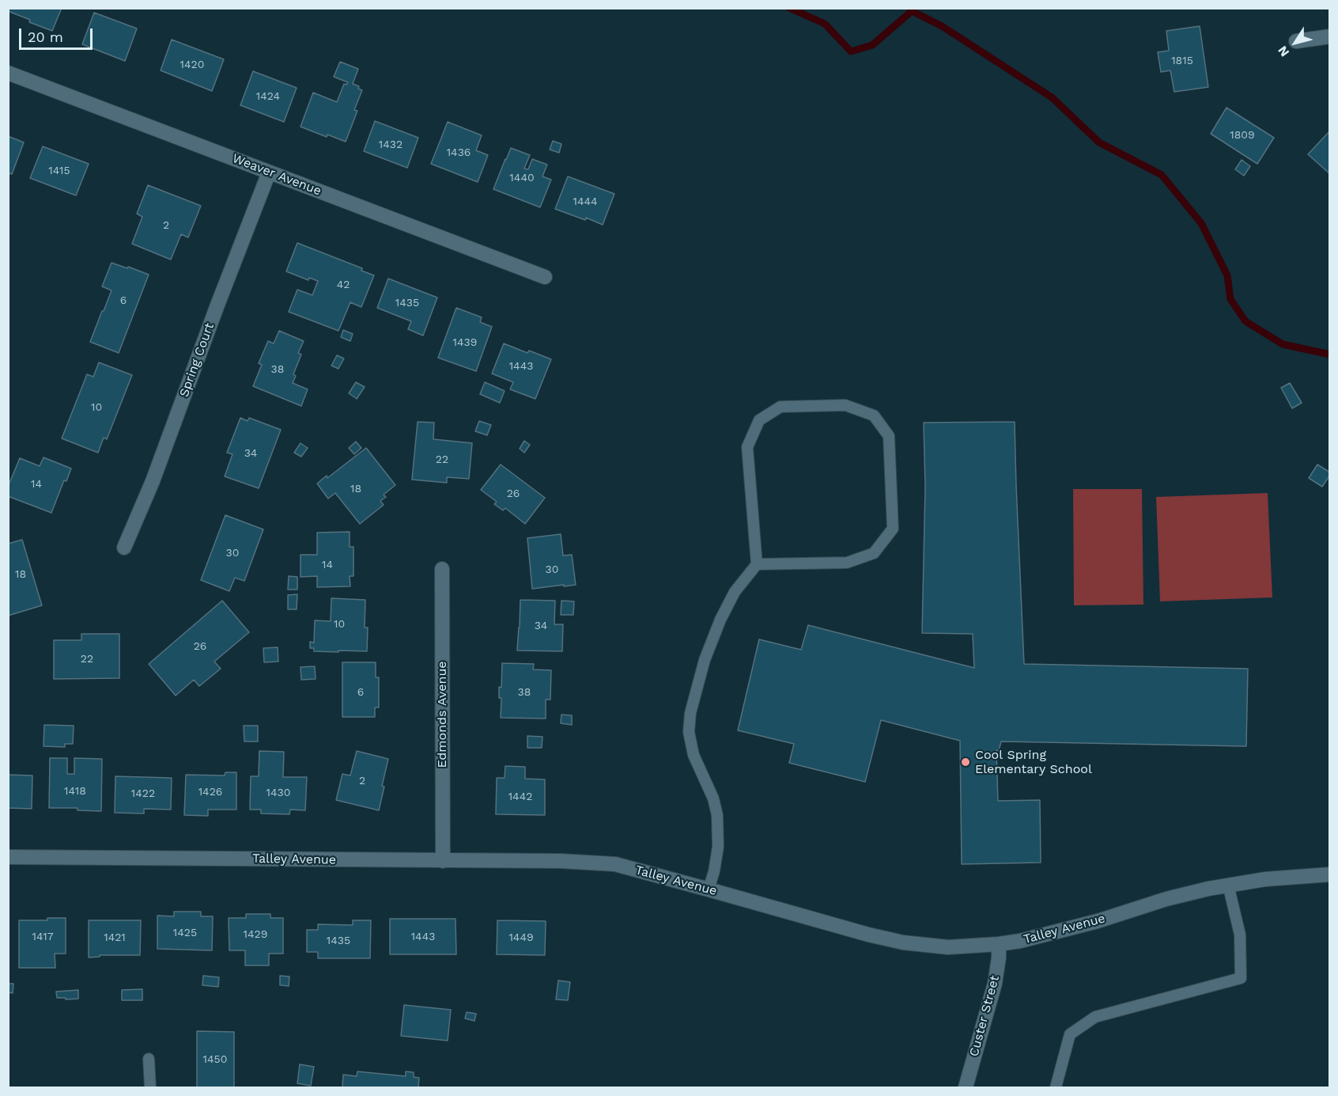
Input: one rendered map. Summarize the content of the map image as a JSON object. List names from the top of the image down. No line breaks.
{"streets":{"street":["Weaver Avenue","Spring Court","Edmonds Avenue","Talley Avenue","Custer Street"]},"crossings":[["Weaver Avenue","Spring Court"],["Edmonds Avenue","Talley Avenue"],["Talley Avenue","Custer Street"]],"places":["Cool Spring Elementary School"],"house_numbers":["1815","1420","1424","1809","1432","1436","1415","1440","1444","2","42","6","1435","1439","1443","38","10","34","22","14","18","26","30","14","30","18","10","34","26","22","6","38","2","1418","1426","1430","1422","1442","1425","1429","1417","1443","1421","1449","1435","1450"],"scale_bar":"20 m","north":"bottom left"}
